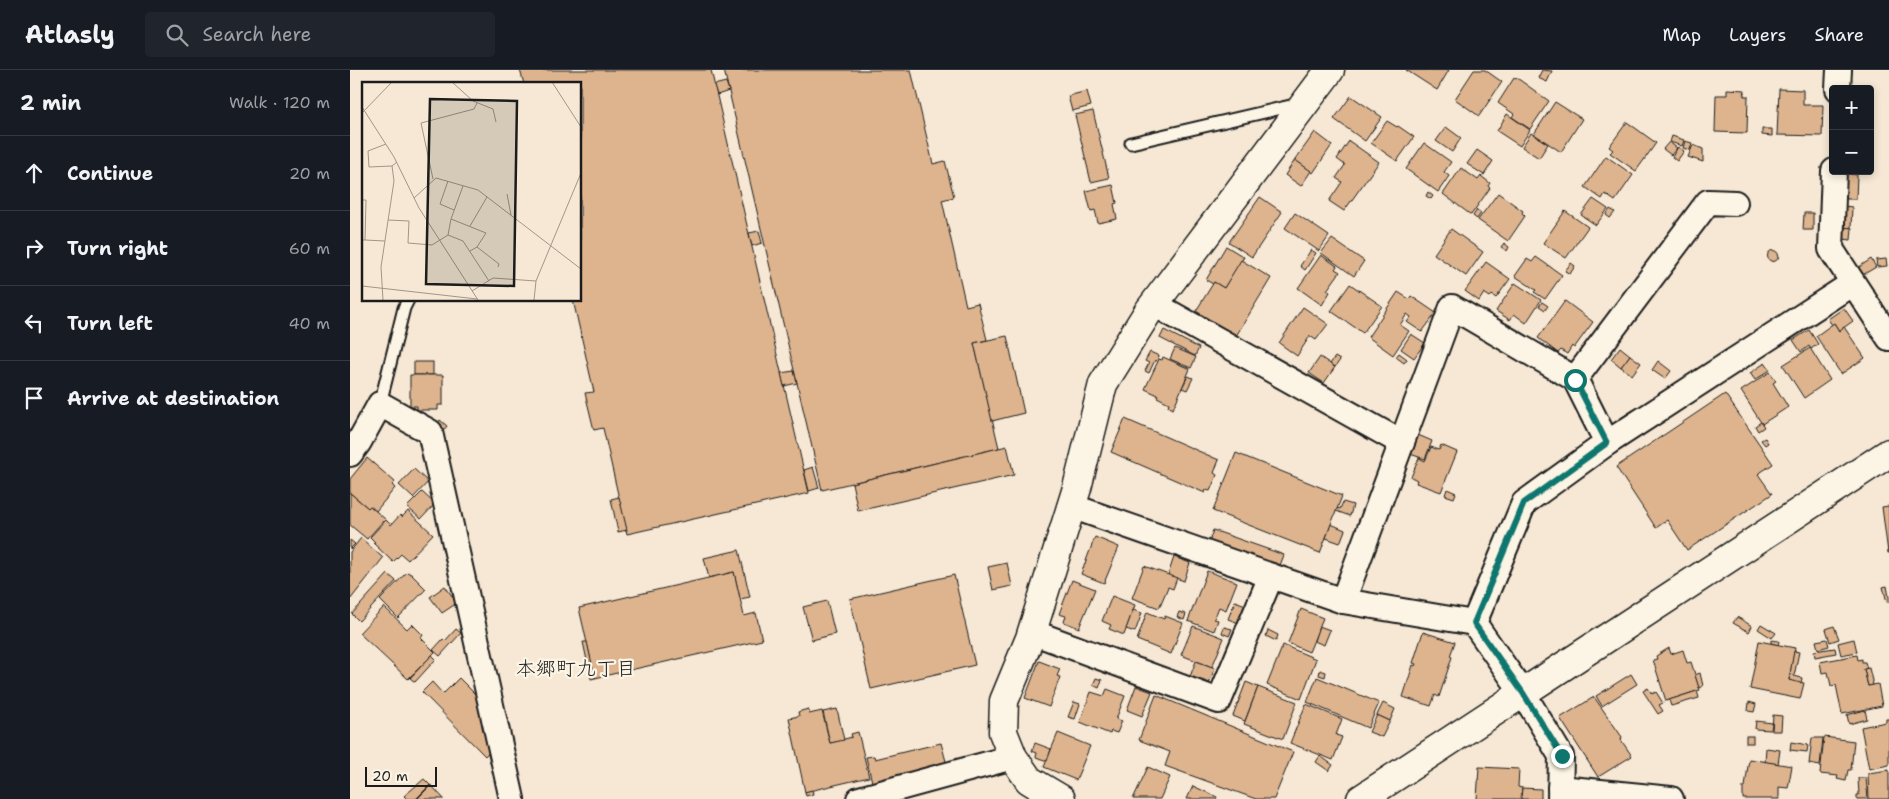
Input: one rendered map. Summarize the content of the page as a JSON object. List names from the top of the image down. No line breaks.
{"districts":["本郷町九丁目"],"scale_bar":"20 m","page":{"header":"Atlasly","search":"Search here","nav":["Map","Layers","Share"],"heading":["2 min","Walk · 120 m"],"map_buttons":["+","−"],"list":[["Continue","20 m"],["Turn right","60 m"],["Turn left","40 m"],"Arrive at destination"],"scale":"20 m"}}
